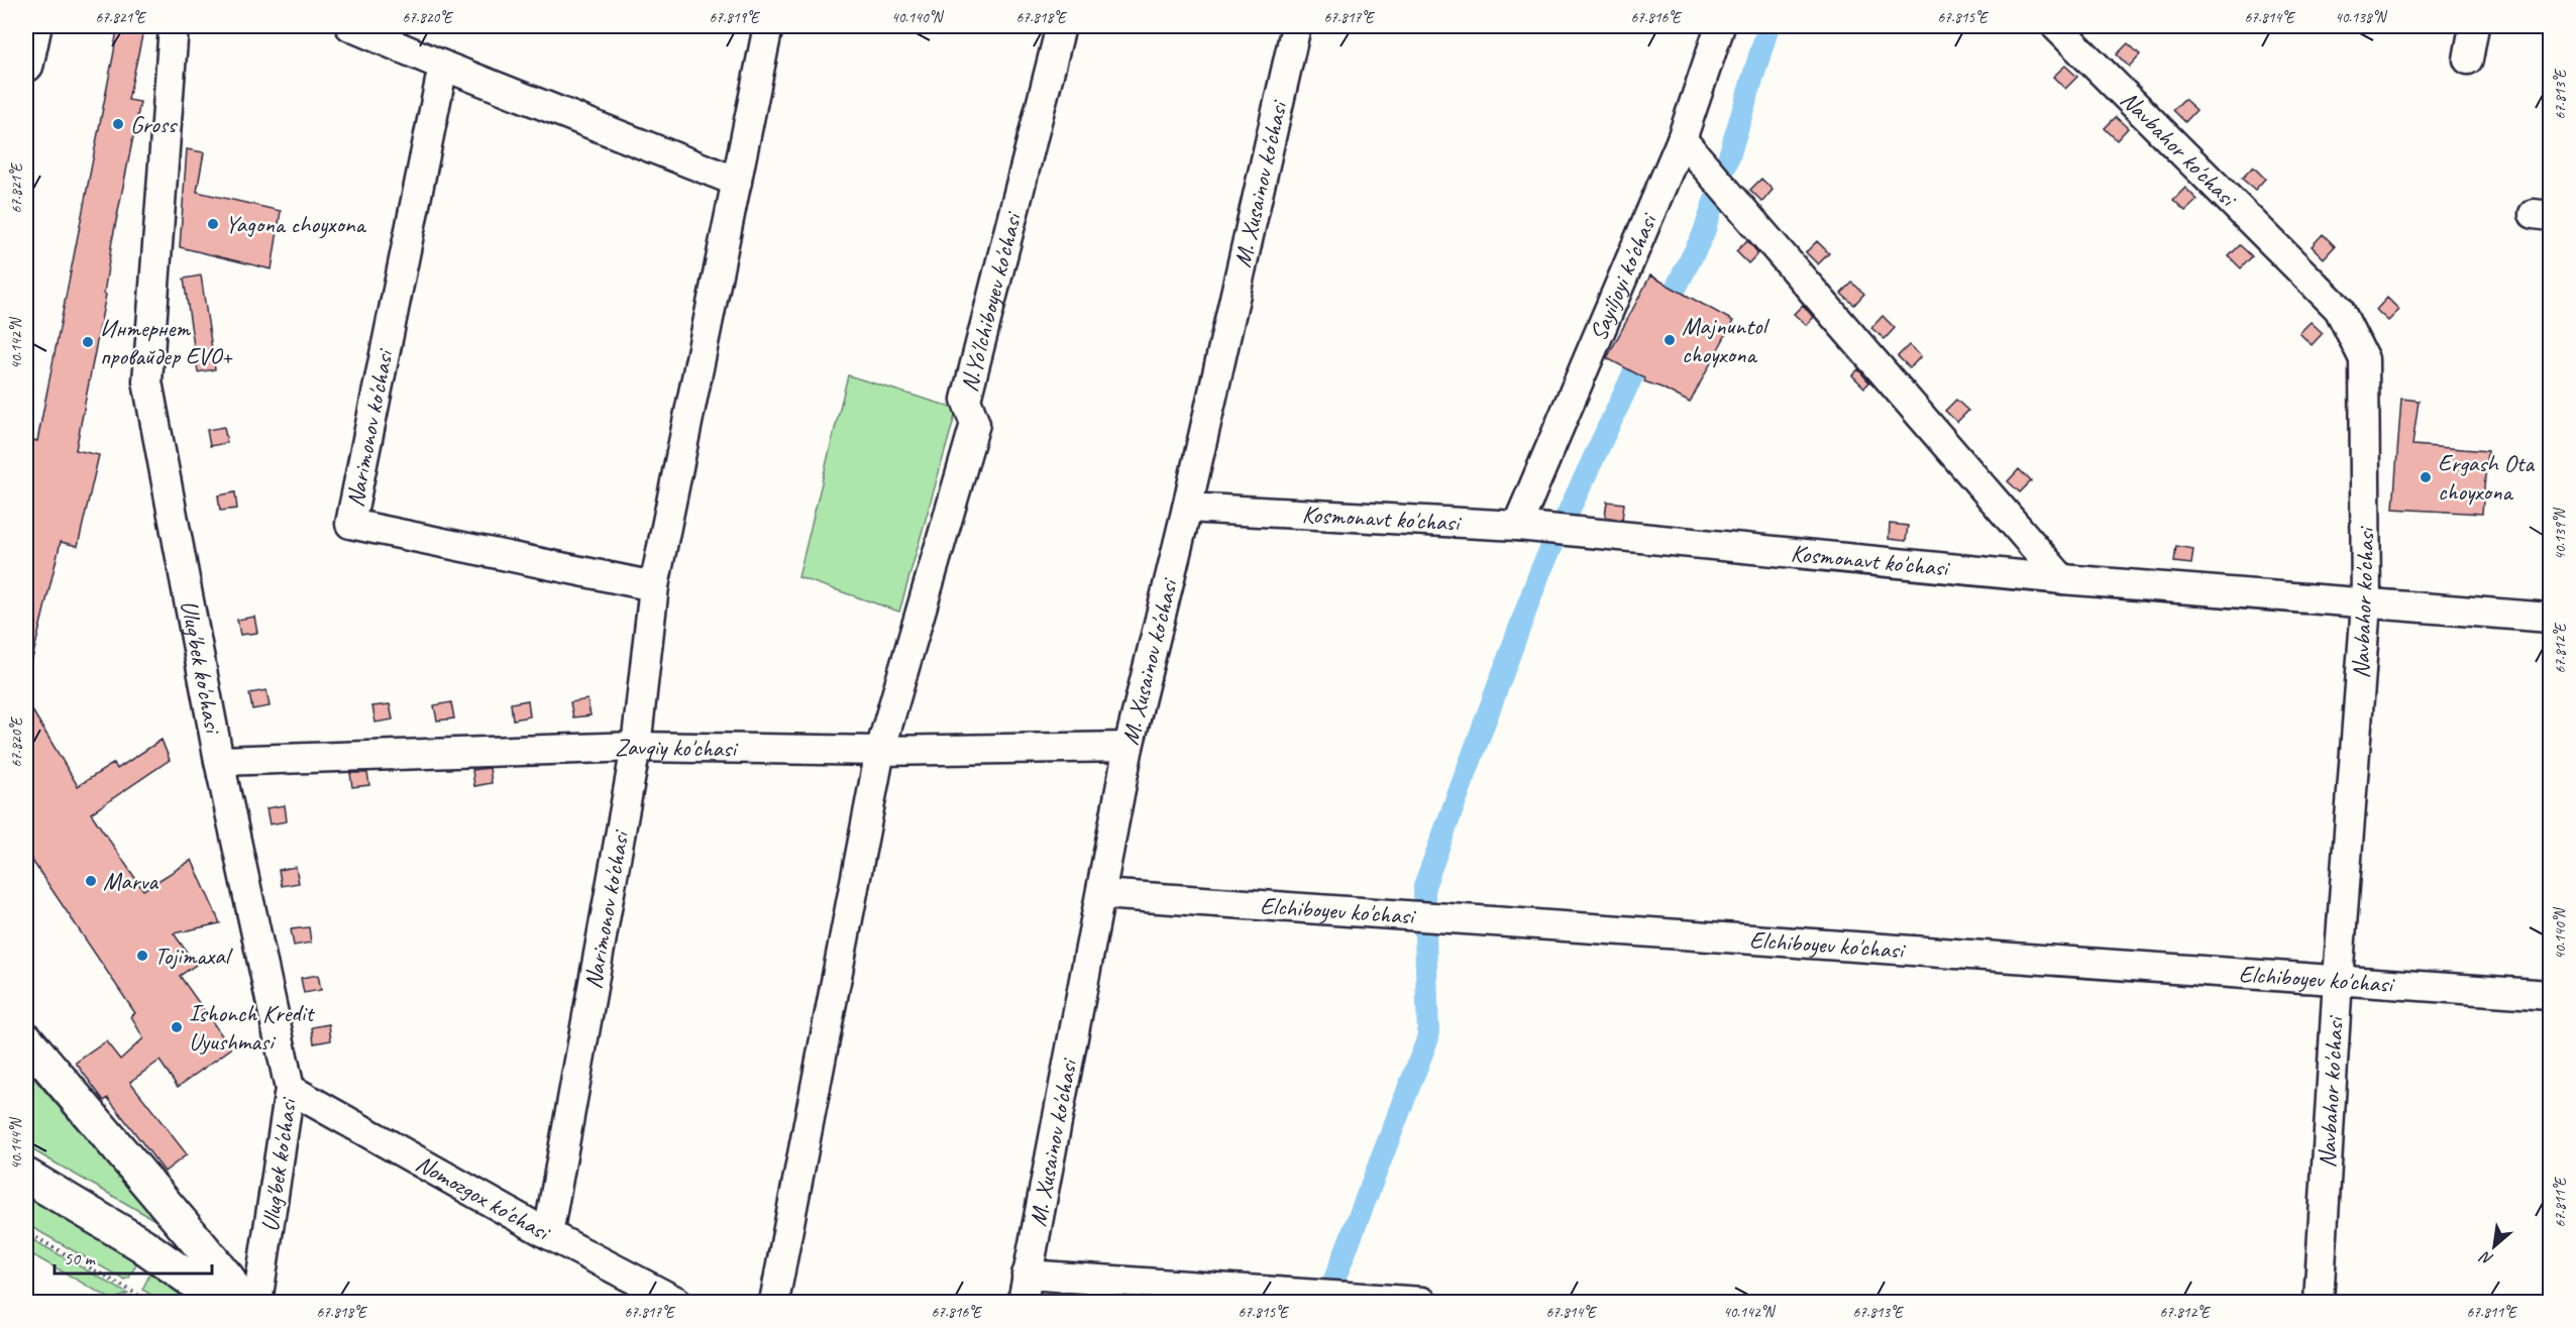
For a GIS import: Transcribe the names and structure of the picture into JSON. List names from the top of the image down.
{
  "streets": {
    "street": [
      "Navbahor ko'chasi",
      "M. Xusainov ko'chasi",
      "Sayiljoyi ko'chasi",
      "N.Yo'lchiboyev ko'chasi",
      "Narimonov ko'chasi",
      "Kosmonavt ko'chasi",
      "Ulug'bek ko'chasi",
      "Zavqiy ko'chasi",
      "Elchiboyev ko'chasi",
      "Nomozgox ko'chasi"
    ]
  },
  "crossings": [
    ["Navbahor ko'chasi", "Kosmonavt ko'chasi"],
    ["Navbahor ko'chasi", "Elchiboyev ko'chasi"],
    ["M. Xusainov ko'chasi", "Kosmonavt ko'chasi"],
    ["M. Xusainov ko'chasi", "Zavqiy ko'chasi"],
    ["M. Xusainov ko'chasi", "Elchiboyev ko'chasi"],
    ["Sayiljoyi ko'chasi", "Kosmonavt ko'chasi"],
    ["N.Yo'lchiboyev ko'chasi", "Zavqiy ko'chasi"],
    ["Narimonov ko'chasi", "Zavqiy ko'chasi"],
    ["Narimonov ko'chasi", "Nomozgox ko'chasi"],
    ["Ulug'bek ko'chasi", "Zavqiy ko'chasi"],
    ["Ulug'bek ko'chasi", "Nomozgox ko'chasi"]
  ],
  "places": [
    "Gross",
    "Yagona choyxona",
    "Majnuntol choyxona",
    "Интернет провайдер EVO+",
    "Ergash Ota choyxona",
    "Marva",
    "Tojimaxal",
    "Ishonch Kredit Uyushmasi"
  ],
  "scale_bar": "50 m",
  "north": "bottom left",
  "coordinates": [
    "67.821°E",
    "67.820°E",
    "67.819°E",
    "40.140°N",
    "67.818°E",
    "67.817°E",
    "67.816°E",
    "67.815°E",
    "67.814°E",
    "40.138°N",
    "67.813°E",
    "40.142°N",
    "40.139°N",
    "67.812°E",
    "40.144°N",
    "67.811°E"
  ]
}
